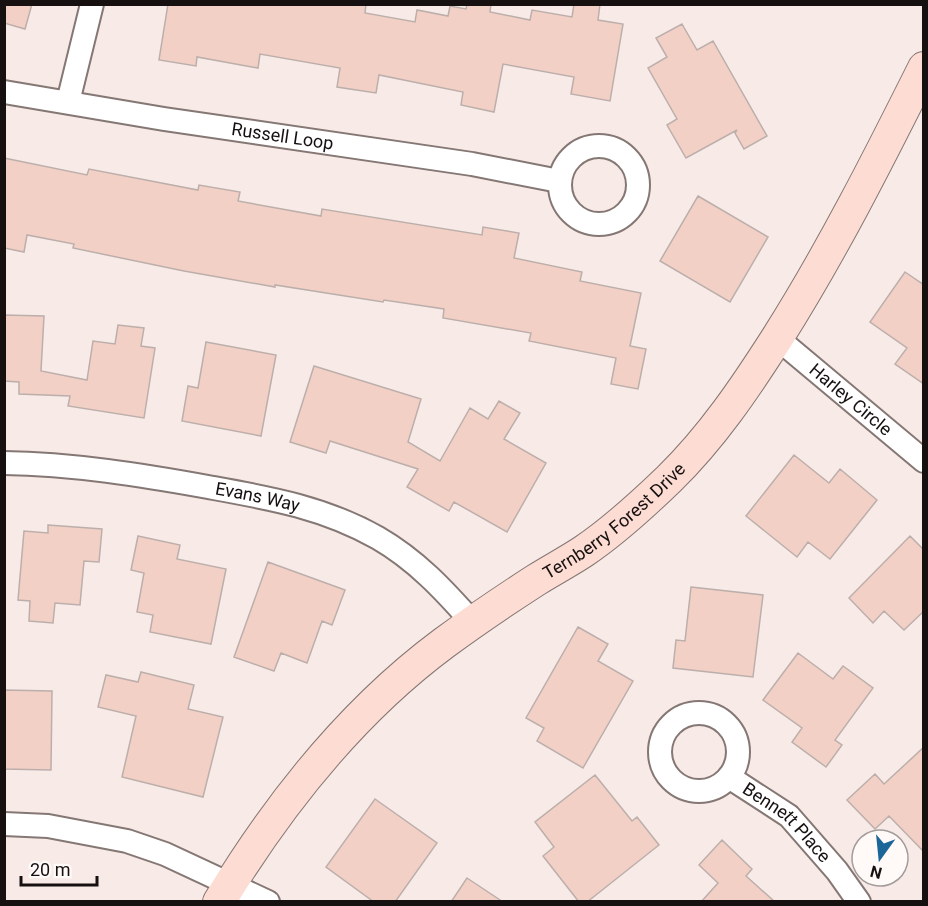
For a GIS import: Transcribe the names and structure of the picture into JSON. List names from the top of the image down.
{
  "streets": {
    "street": [
      "Russell Loop",
      "Harley Circle",
      "Evans Way",
      "Ternberry Forest Drive",
      "Bennett Place"
    ]
  },
  "crossings": [
    ["Harley Circle", "Ternberry Forest Drive"],
    ["Evans Way", "Ternberry Forest Drive"]
  ],
  "scale_bar": "20 m",
  "north": "bottom"
}
